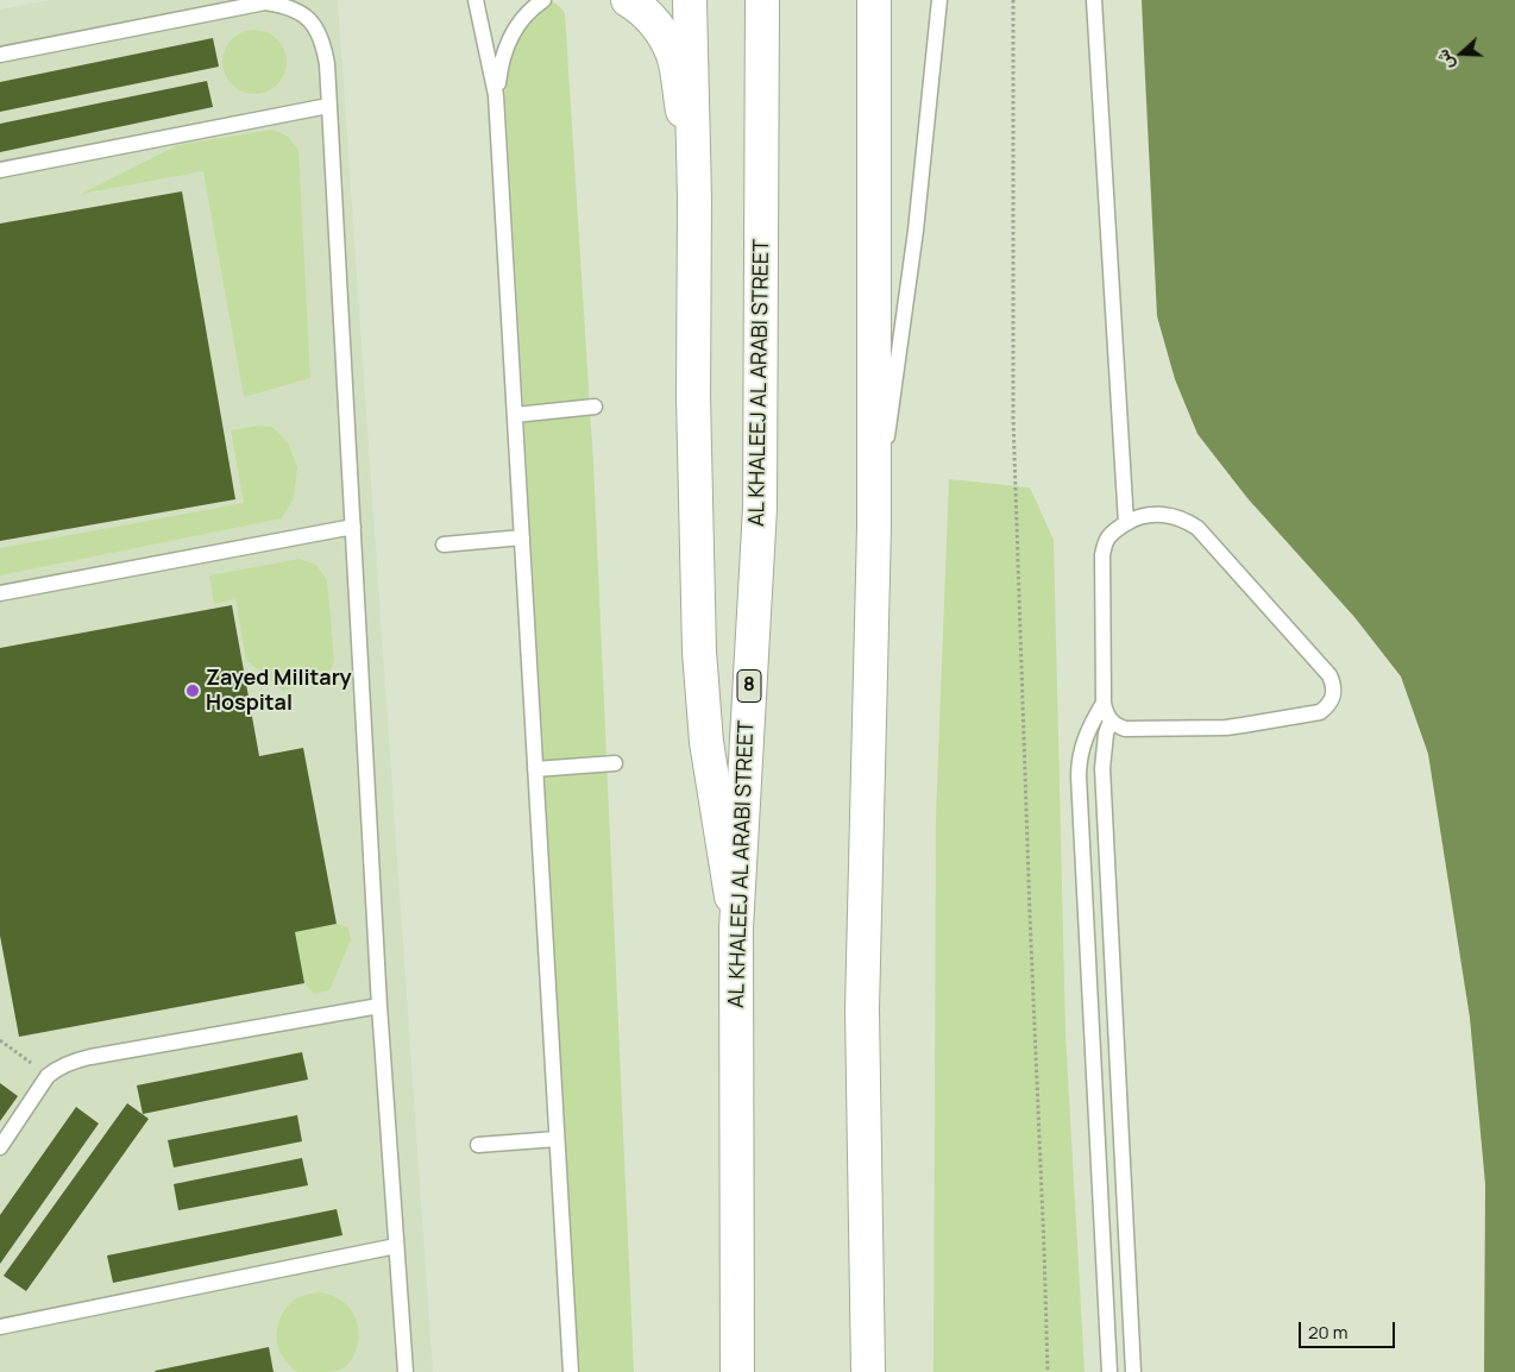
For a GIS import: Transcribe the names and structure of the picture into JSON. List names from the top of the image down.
{
  "streets": {
    "main road": ["AL KHALEEJ AL ARABI STREET", "8"]
  },
  "places": ["Zayed Military Hospital"],
  "scale_bar": "20 m",
  "north": "left"
}
